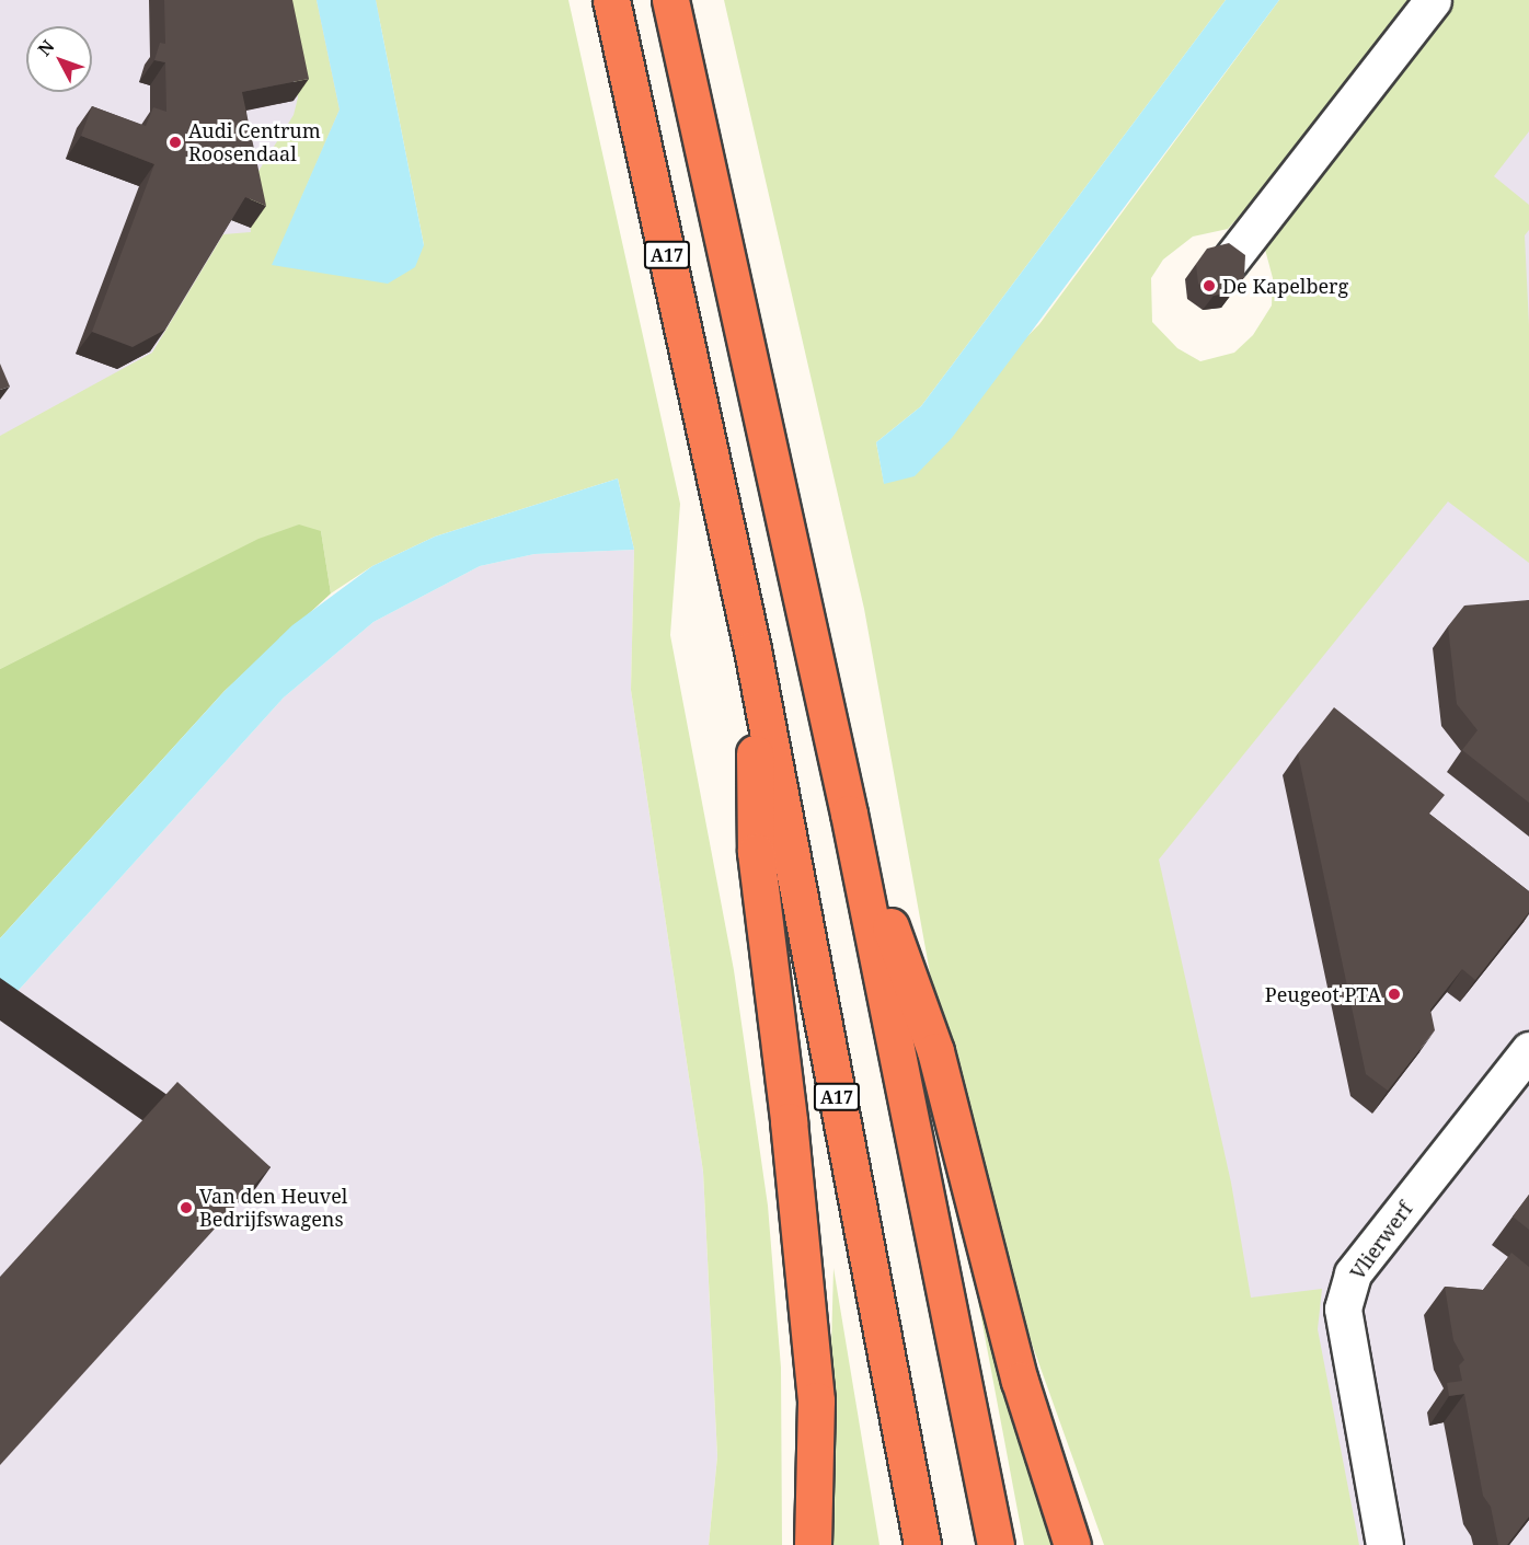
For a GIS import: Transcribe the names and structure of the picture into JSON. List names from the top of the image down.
{
  "streets": {
    "highway": ["A17"],
    "street": ["Vlierwerf"]
  },
  "places": [
    "Audi Centrum Roosendaal",
    "De Kapelberg",
    "Peugeot PTA",
    "Van den Heuvel Bedrijfswagens"
  ],
  "north": "top left"
}
